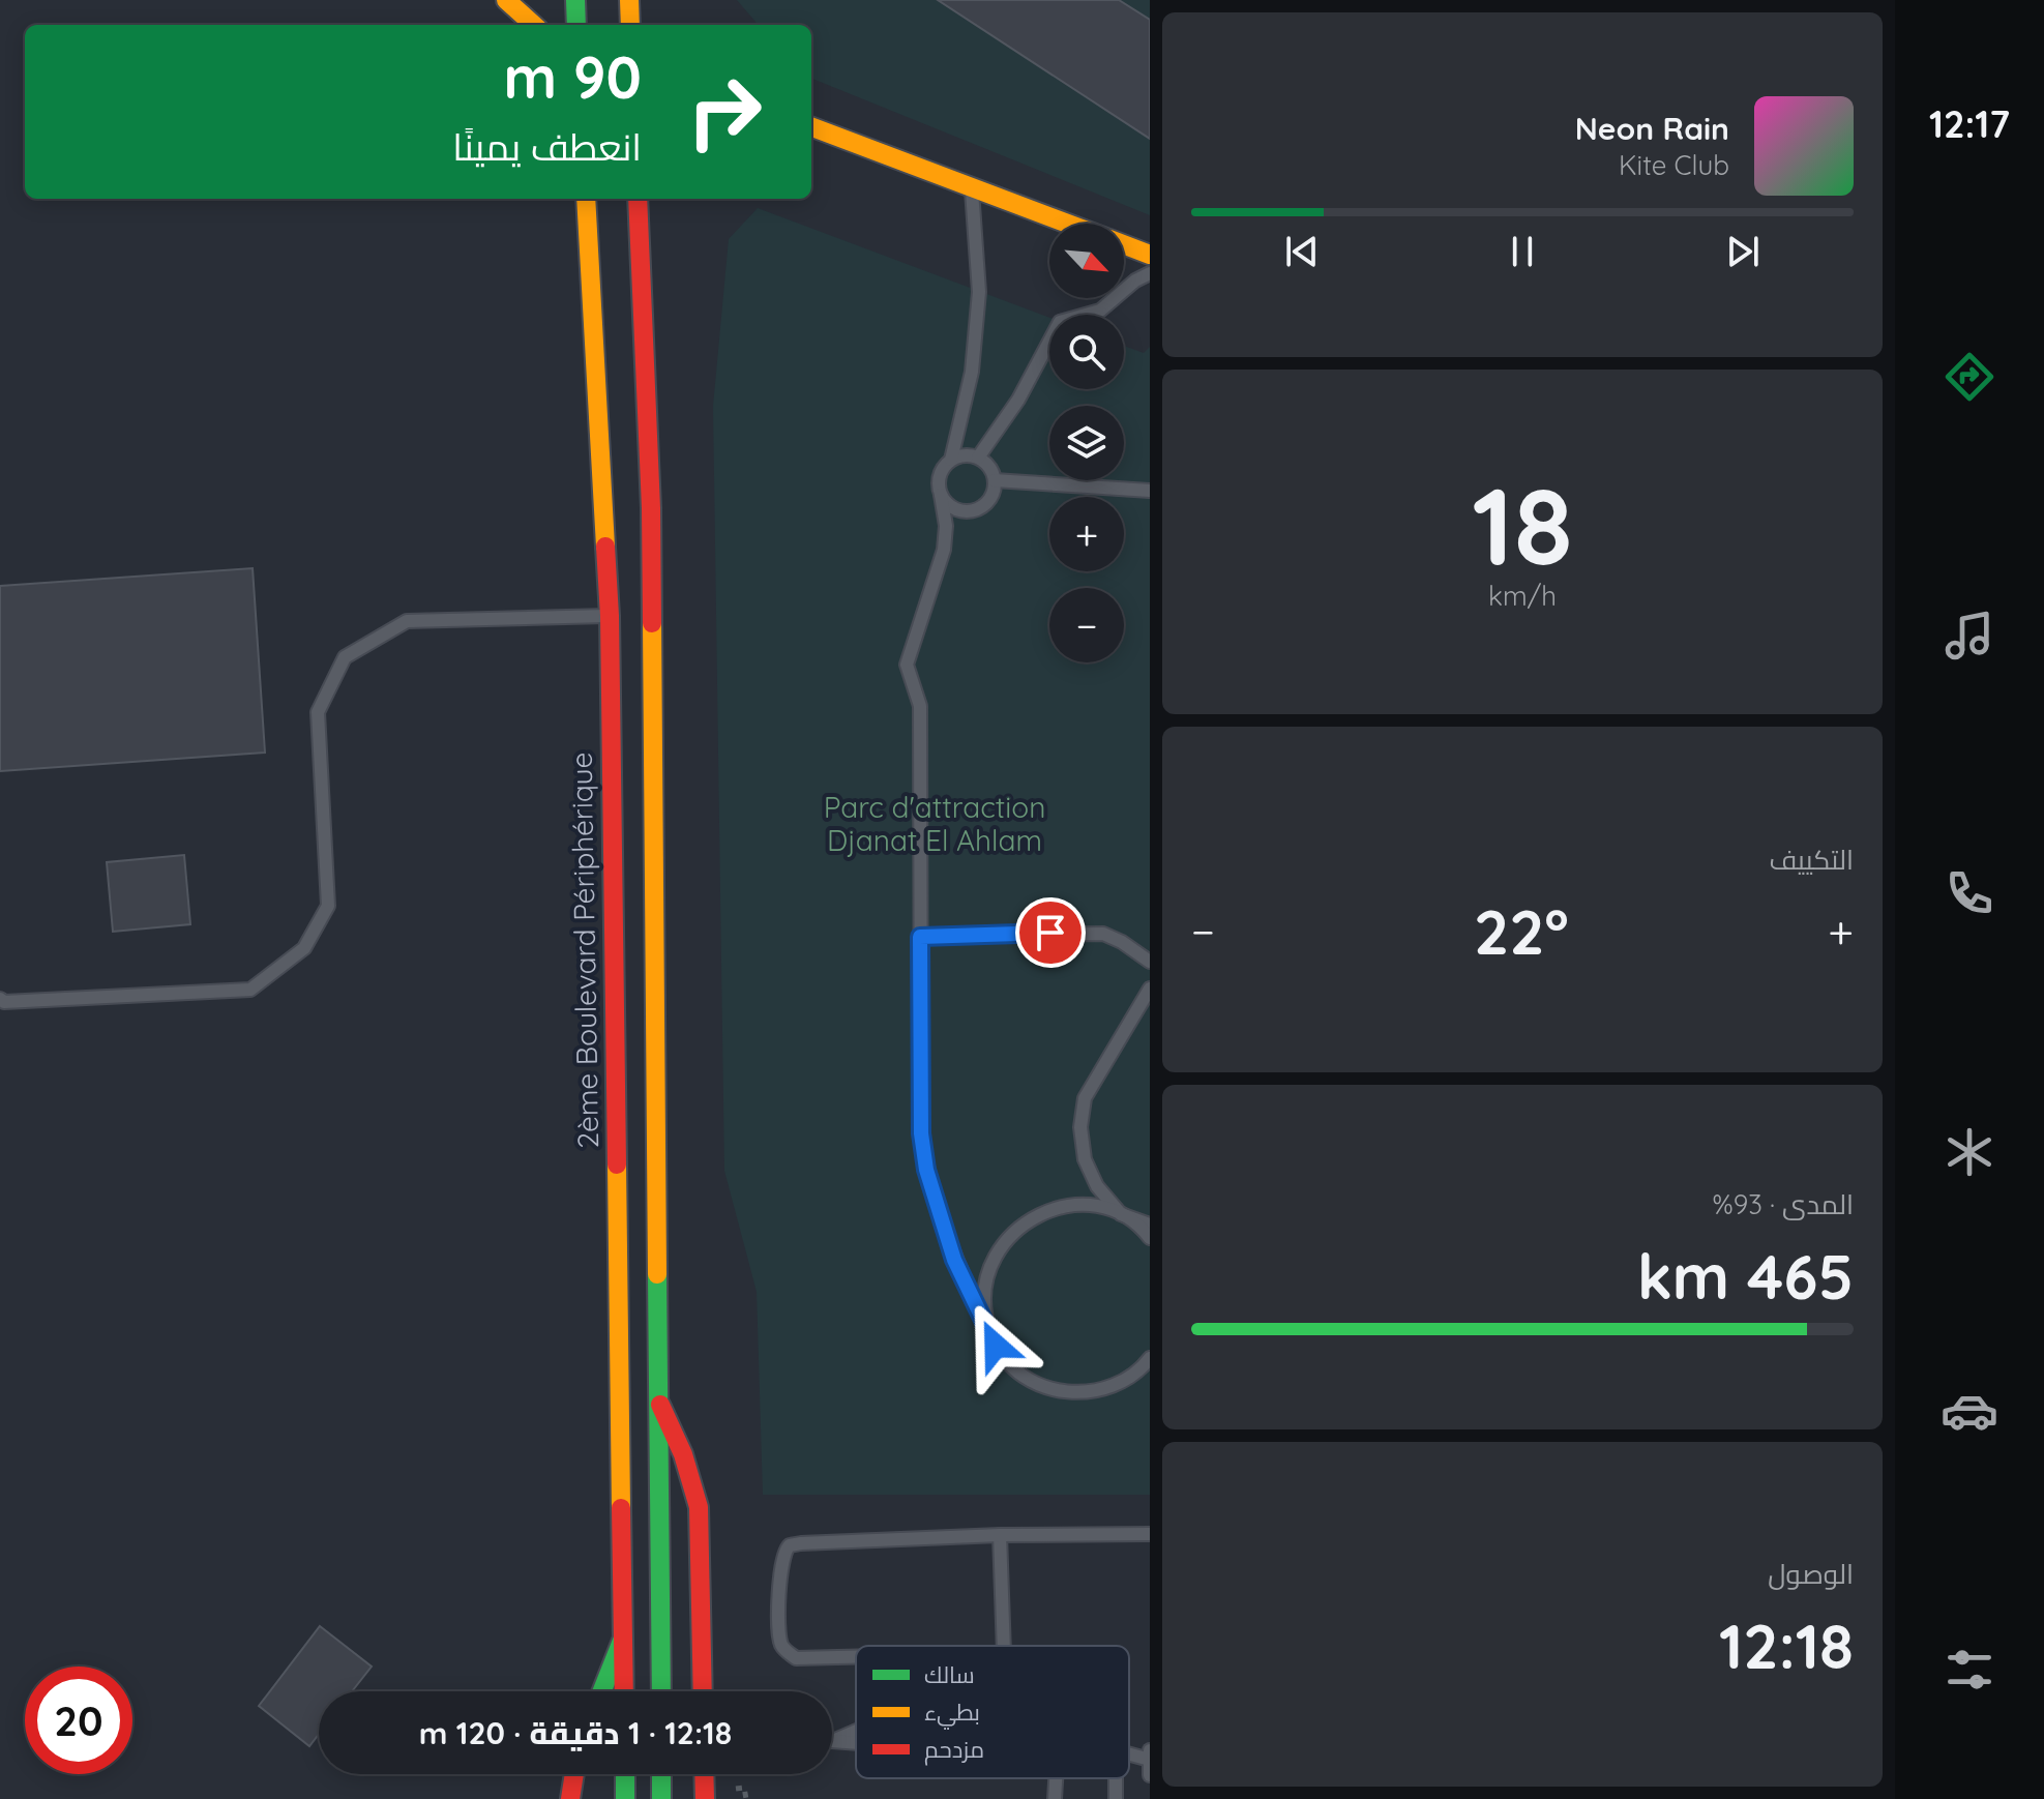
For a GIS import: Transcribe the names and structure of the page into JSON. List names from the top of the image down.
{
  "streets": {
    "main road": ["2ème Boulevard Périphérique"]
  },
  "parks": ["Parc d'attraction Djanat El Ahlam"],
  "legend": ["سالك", "بطيء", "مزدحم"],
  "north": "bottom right",
  "page": {
    "tabs": "12:17",
    "turn": ["90 m", "انعطف يمينًا"],
    "song": ["Neon Rain", "Kite Club"],
    "map_buttons": ["+", "−"],
    "tile": [
      ["18", "km/h"],
      "التكييف",
      ["المدى · 93%", "465 km"],
      ["الوصول", "12:18"]
    ],
    "heat": ["−", "22°", "+"],
    "limit": "20",
    "trip": "12:18 · 1 دقيقة · 120 m"
  }
}
